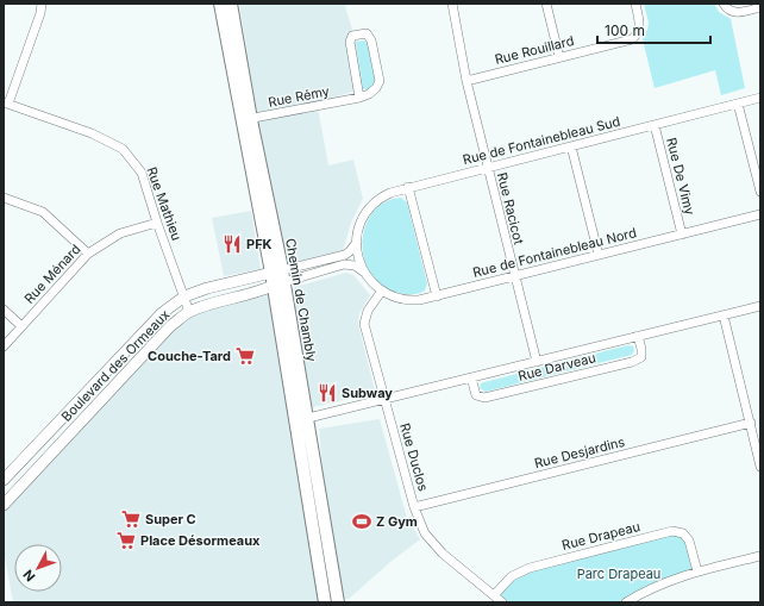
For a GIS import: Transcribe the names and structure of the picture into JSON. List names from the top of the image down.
{
  "streets": {
    "main road": ["Chemin de Chambly"],
    "street": [
      "Rue Rouillard",
      "Rue Rémy",
      "Rue de Fontainebleau Sud",
      "Rue De Vimy",
      "Rue Mathieu",
      "Rue Racicot",
      "Rue de Fontainebleau Nord",
      "Rue Ménard",
      "Boulevard des Ormeaux",
      "Rue Darveau",
      "Rue Desjardins",
      "Rue Duclos",
      "Rue Drapeau"
    ]
  },
  "crossings": [
    ["Rue Rouillard", "Rue Racicot"],
    ["Rue Rémy", "Chemin de Chambly"],
    ["Rue de Fontainebleau Sud", "Rue De Vimy"],
    ["Rue de Fontainebleau Sud", "Rue Racicot"],
    ["Rue De Vimy", "Rue de Fontainebleau Nord"],
    ["Rue Mathieu", "Rue Ménard"],
    ["Rue Mathieu", "Boulevard des Ormeaux"],
    ["Rue Racicot", "Rue de Fontainebleau Nord"],
    ["Rue Racicot", "Rue Darveau"],
    ["Rue de Fontainebleau Nord", "Rue Duclos"],
    ["Chemin de Chambly", "Boulevard des Ormeaux"],
    ["Chemin de Chambly", "Rue Darveau"],
    ["Rue Darveau", "Rue Duclos"],
    ["Rue Desjardins", "Rue Duclos"],
    ["Rue Duclos", "Rue Drapeau"]
  ],
  "parks": ["Parc Drapeau"],
  "places": {
    "restaurant": ["PFK", "Subway"],
    "supermarket": ["Couche-Tard", "Super C", "Place Désormeaux"],
    "sports": ["Z Gym"]
  },
  "scale_bar": "100 m",
  "north": "bottom left"
}
